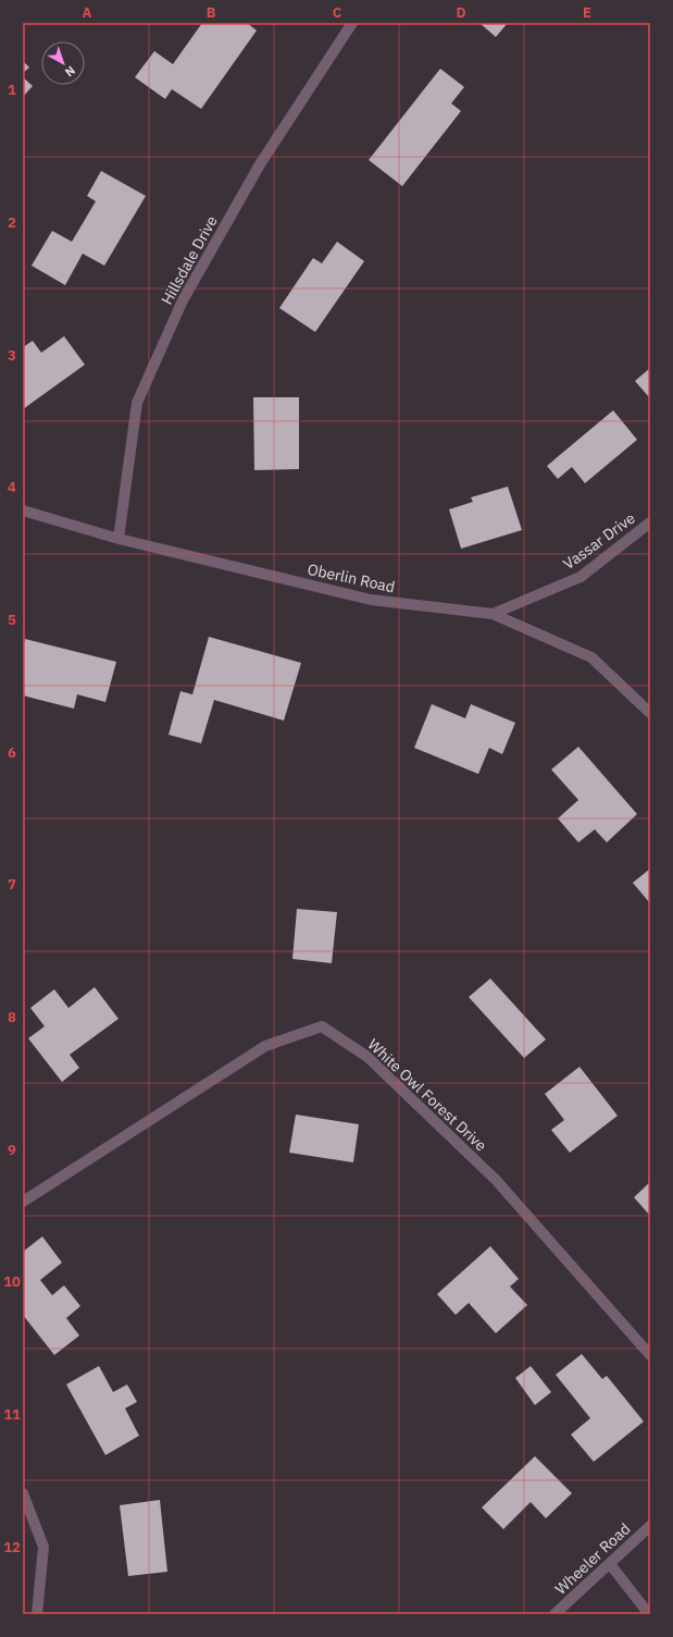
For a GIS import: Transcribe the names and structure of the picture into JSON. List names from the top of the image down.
{
  "streets": {
    "street": [
      "Hillsdale Drive",
      "Vassar Drive",
      "Oberlin Road",
      "White Owl Forest Drive",
      "Wheeler Road"
    ]
  },
  "crossings": [
    ["Hillsdale Drive", "Oberlin Road"],
    ["Vassar Drive", "Oberlin Road"]
  ],
  "north": "bottom right",
  "grid": {
    "columns": [
      "A",
      "B",
      "C",
      "D",
      "E"
    ],
    "rows": [
      "1",
      "2",
      "3",
      "4",
      "5",
      "6",
      "7",
      "8",
      "9",
      "10",
      "11",
      "12"
    ]
  }
}
